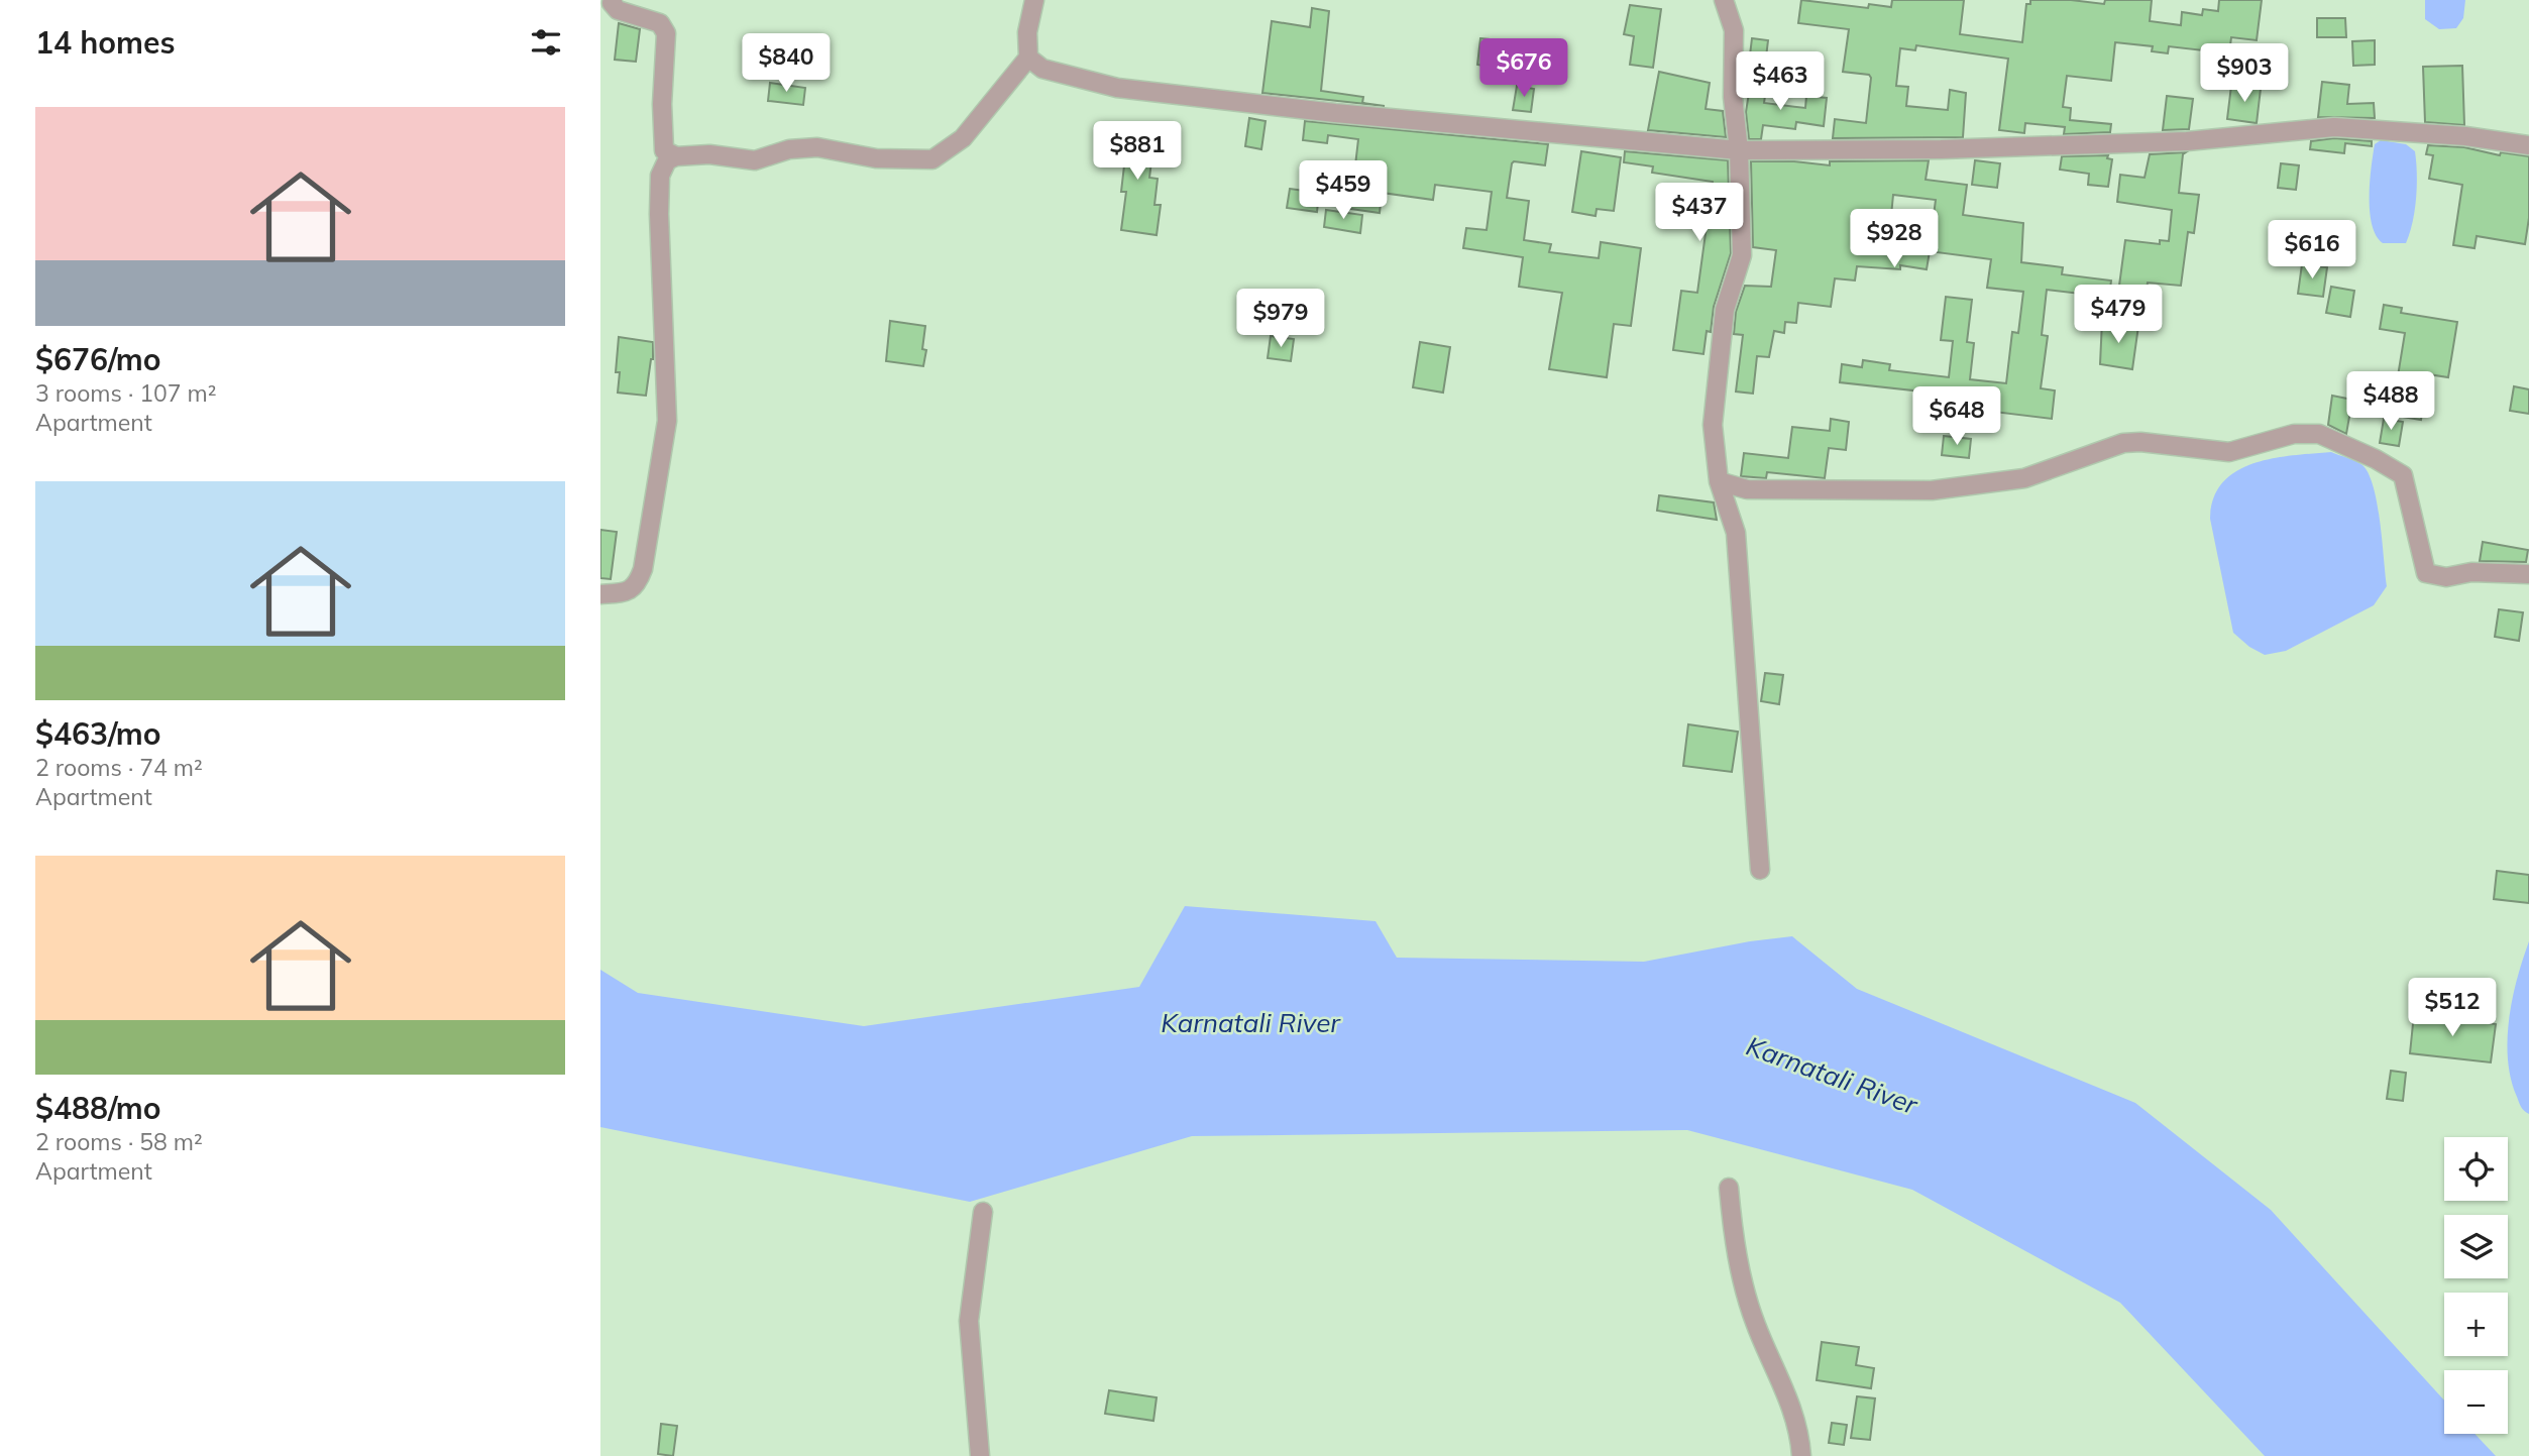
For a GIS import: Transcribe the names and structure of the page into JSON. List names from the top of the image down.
{
  "water": ["Karnatali River"],
  "page": {
    "heading": "14 homes",
    "price": [
      "$840",
      "$676",
      "$903",
      "$463",
      "$881",
      "$459",
      "$437",
      "$928",
      "$616",
      "$479",
      "$979",
      "$488",
      "$648",
      "$512"
    ],
    "list": [
      {
        "name": "$676/mo",
        "note": "3 rooms · 107 m² · Apartment"
      },
      {
        "name": "$463/mo",
        "note": "2 rooms · 74 m² · Apartment"
      },
      {
        "name": "$488/mo",
        "note": "2 rooms · 58 m² · Apartment"
      }
    ],
    "map_buttons": ["+", "−"]
  }
}
